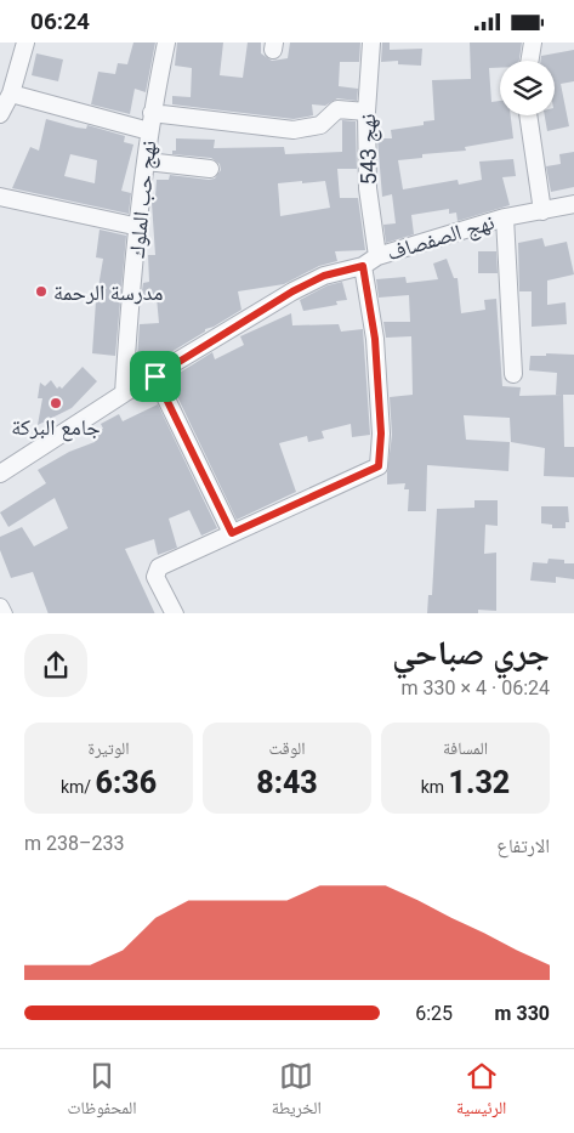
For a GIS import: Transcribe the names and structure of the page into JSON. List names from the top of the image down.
{
  "streets": {
    "street": ["نهج 543", "نهج حب الملوك", "نهج الصفصاف"]
  },
  "crossings": [
    ["نهج 543", "نهج الصفصاف"],
    ["نهج حب الملوك", "نهج الصفصاف"]
  ],
  "places": ["مدرسة الرحمة", "جامع البركة"],
  "page": {
    "status": "06:24",
    "heading": ["جري صباحي", "06:24 · 4 × 330 m"],
    "stats": [
      ["المسافة", "1.32 km"],
      ["الوقت", "8:43"],
      ["الوتيرة", "6:36 /km"]
    ],
    "chart": ["الارتفاع", "233–238 m"],
    "list": [
      {
        "name": "330 m",
        "note": "6:25"
      }
    ],
    "tabs": ["الرئيسية", "الخريطة", "المحفوظات"]
  }
}
